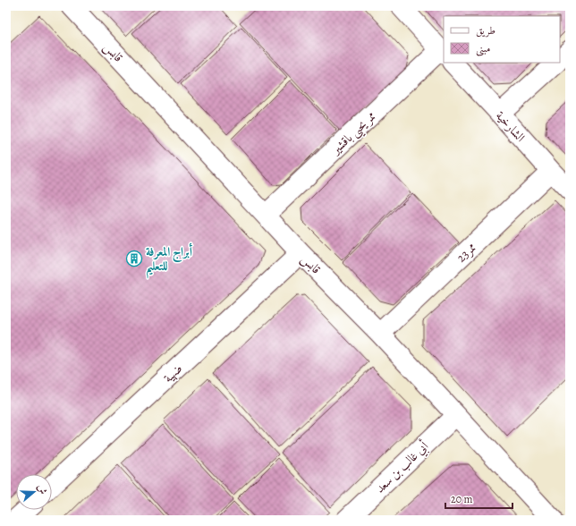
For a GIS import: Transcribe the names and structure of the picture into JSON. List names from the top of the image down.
{
  "streets": {
    "street": [
      "قابس",
      "الشارخية",
      "ممر يحيى باقشير",
      "ممر23",
      "ضهية",
      "أبي غالب بن سعد"
    ]
  },
  "crossings": [
    ["قابس", "ممر يحيى باقشير"],
    ["قابس", "ممر23"],
    ["قابس", "ضهية"],
    ["قابس", "أبي غالب بن سعد"],
    ["الشارخية", "ممر23"]
  ],
  "places": {
    "building": ["أبراج المعرفة للتعليم"]
  },
  "legend": ["طريق", "مبنى"],
  "scale_bar": "20 m",
  "north": "right"
}
